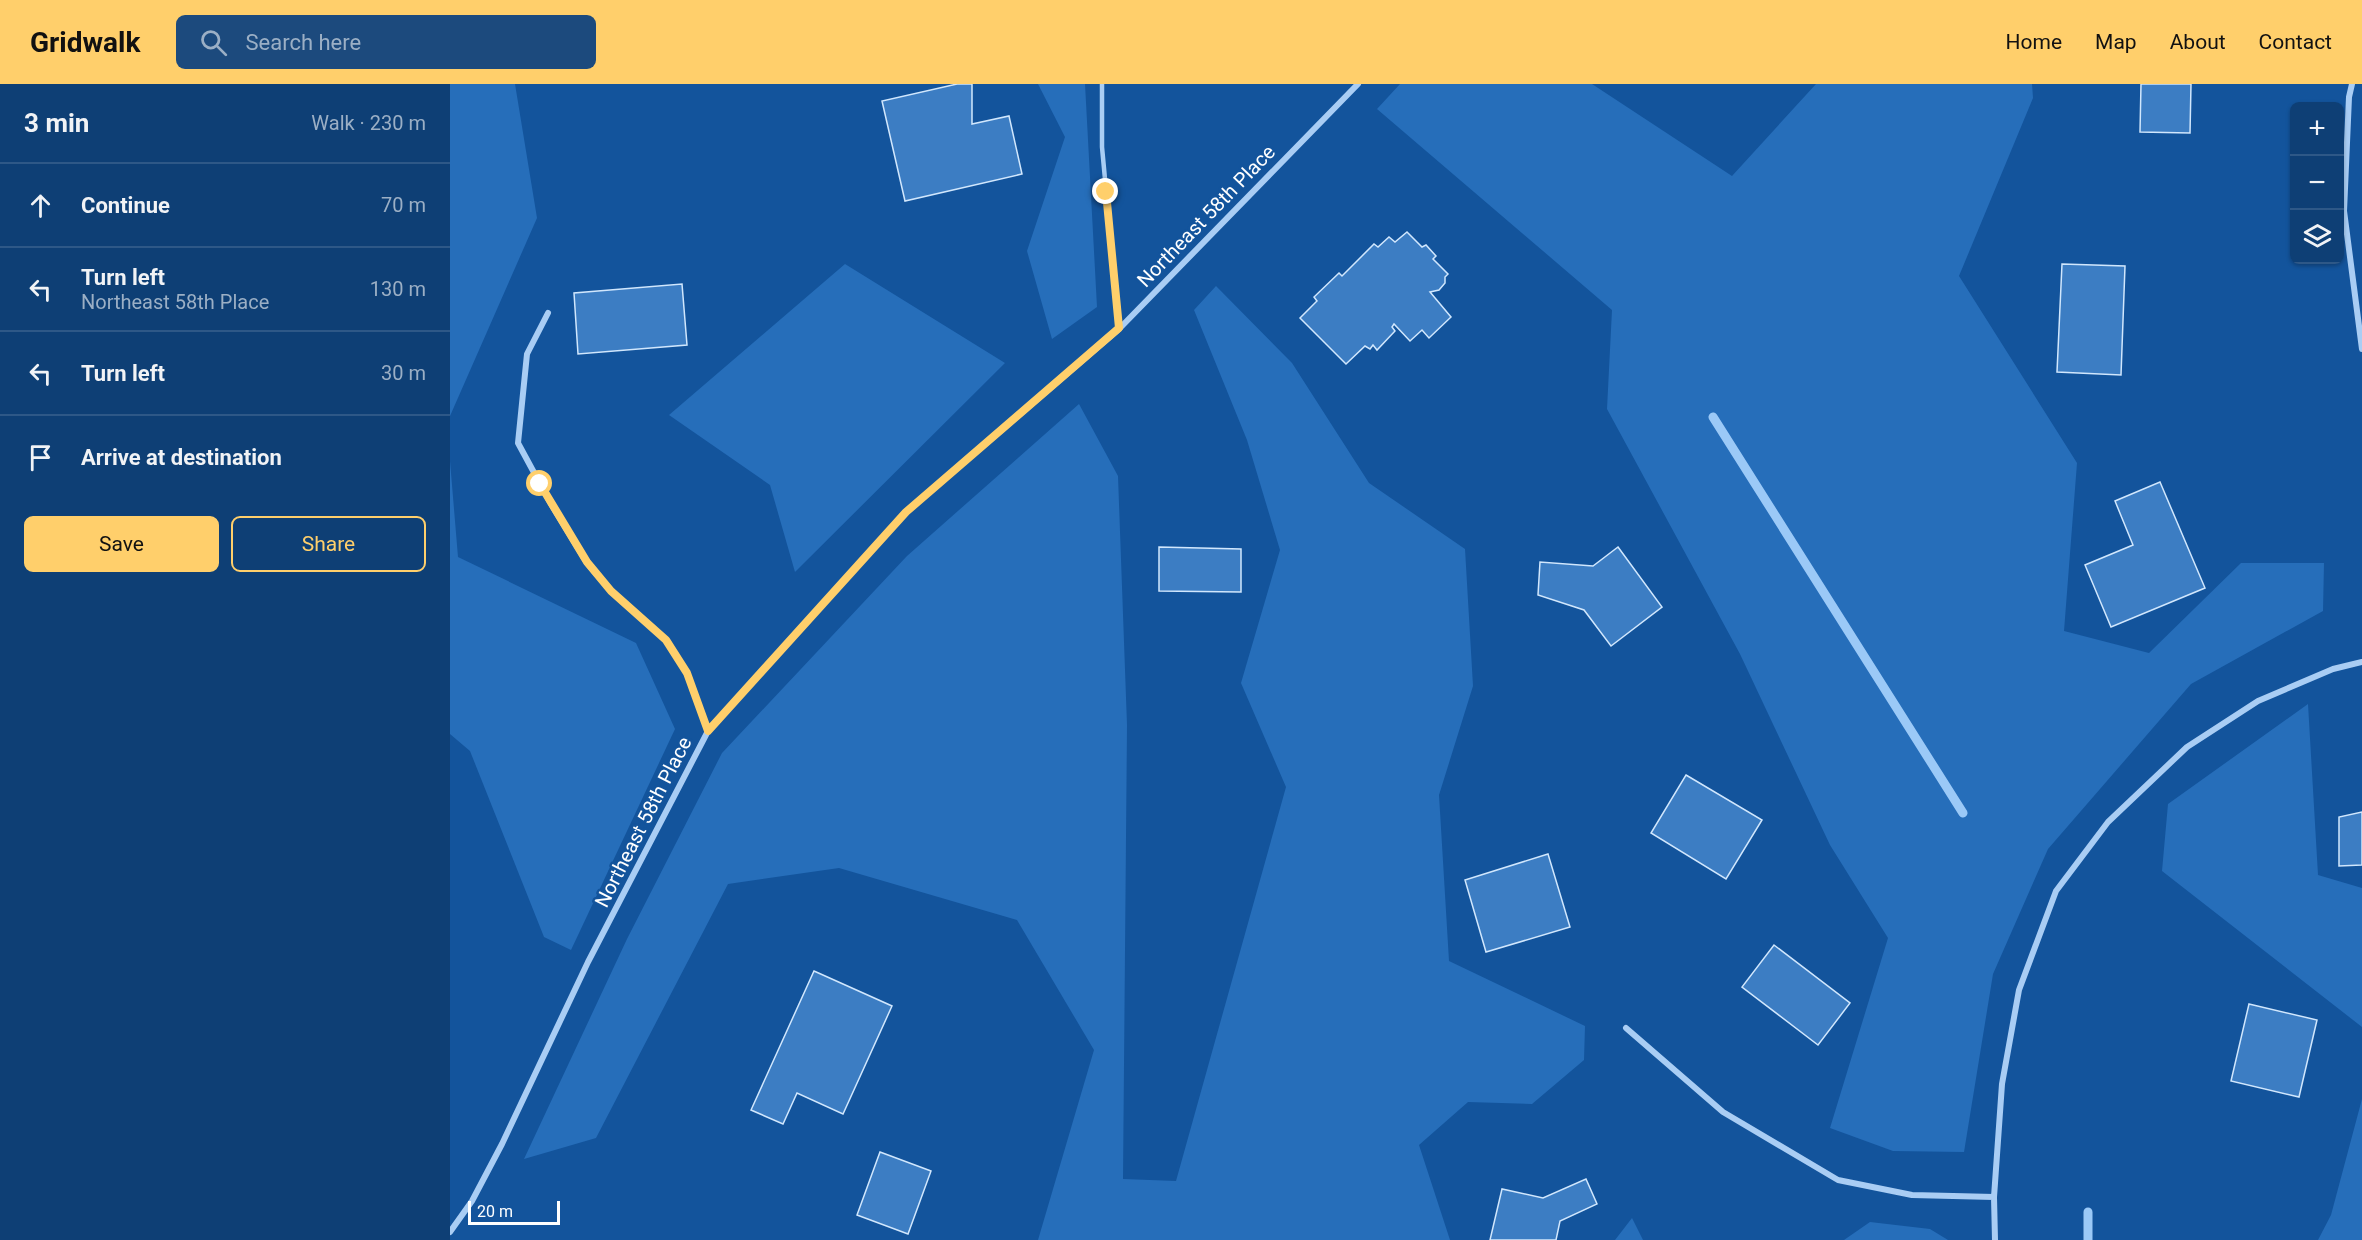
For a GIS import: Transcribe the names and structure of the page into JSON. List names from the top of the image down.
{
  "streets": {
    "street": ["Northeast 58th Place"]
  },
  "scale_bar": "20 m",
  "page": {
    "header": "Gridwalk",
    "search": "Search here",
    "nav": [
      "Home",
      "Map",
      "About",
      "Contact"
    ],
    "heading": ["3 min", "Walk · 230 m"],
    "map_buttons": ["+", "−"],
    "list": [
      ["Continue", "70 m"],
      ["Turn left", "Northeast 58th Place", "130 m"],
      ["Turn left", "30 m"],
      "Arrive at destination"
    ],
    "buttons": ["Save", "Share"],
    "scale": "20 m"
  }
}
